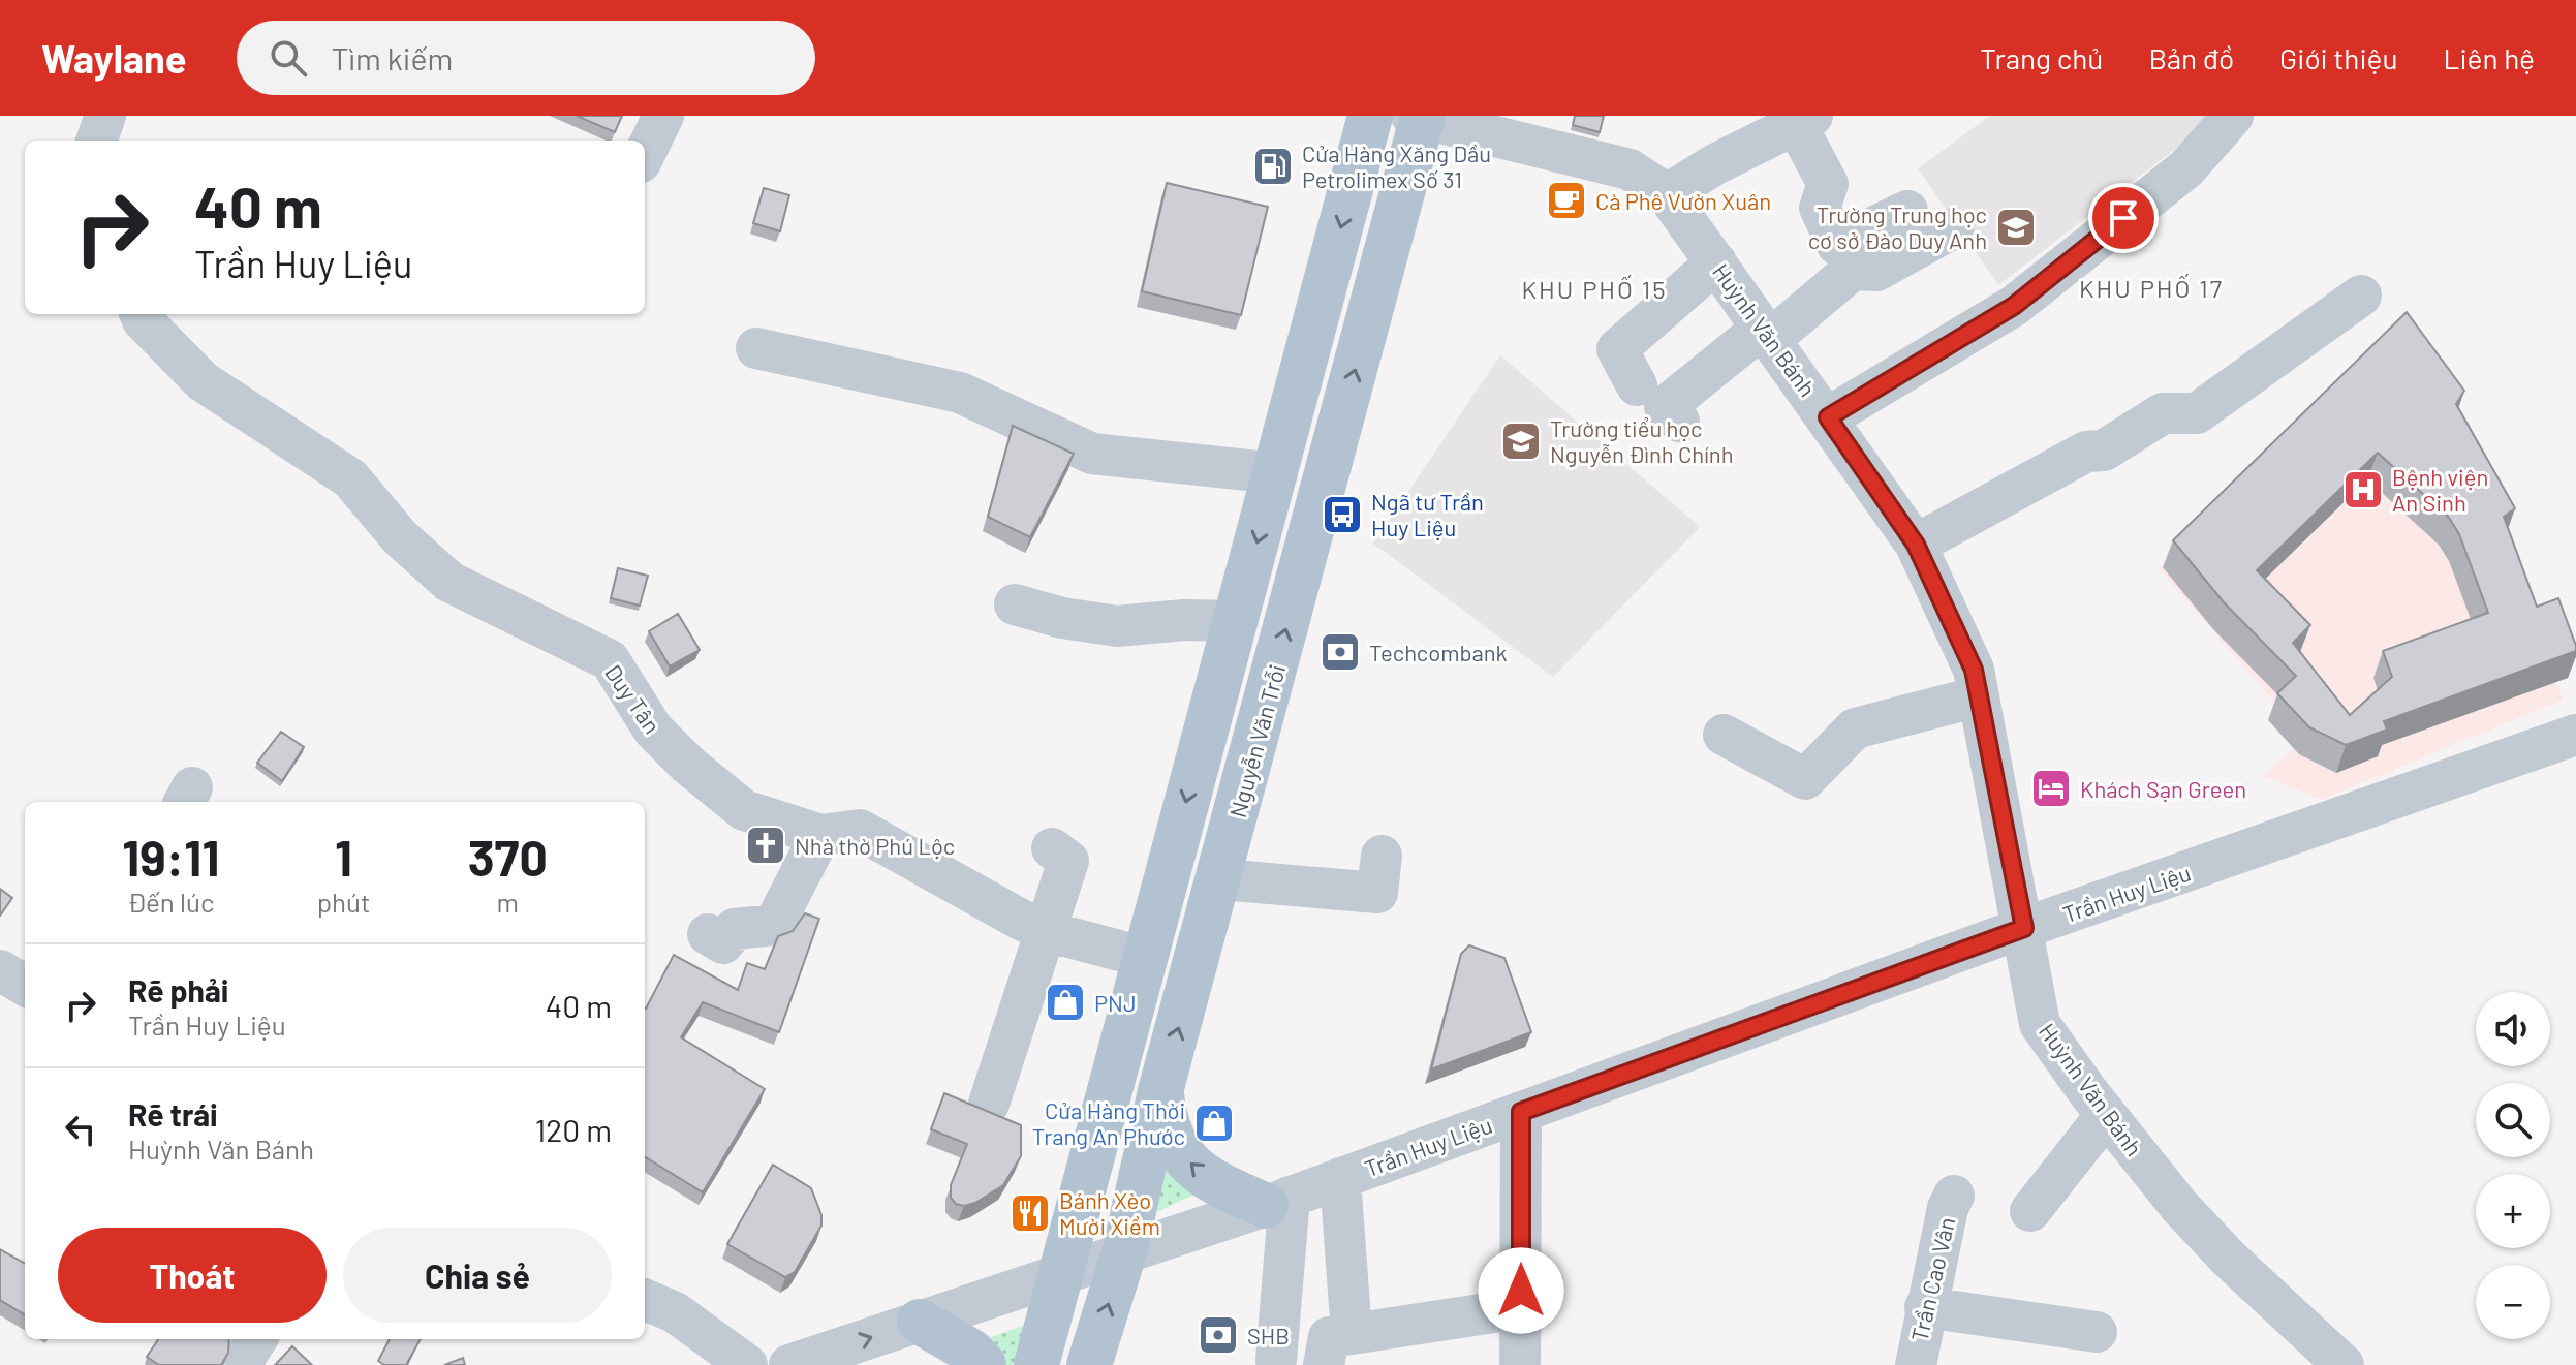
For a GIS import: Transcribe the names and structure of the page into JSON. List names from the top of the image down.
{
  "streets": {
    "main road": ["Nguyễn Văn Trỗi"],
    "street": [
      "Huỳnh Văn Bánh",
      "Duy Tân",
      "Trần Huy Liệu",
      "Trần Cao Vân"
    ]
  },
  "crossings": [
    ["Huỳnh Văn Bánh", "Nguyễn Văn Trỗi"],
    ["Huỳnh Văn Bánh", "Trần Huy Liệu"],
    ["Nguyễn Văn Trỗi", "Trần Huy Liệu"]
  ],
  "districts": ["KHU PHỐ 17", "KHU PHỐ 15"],
  "places": {
    "fuel station": ["Cửa Hàng Xăng Dầu Petrolimex Số 31"],
    "cafe": ["Cà Phê Vườn Xuân"],
    "school or university": ["Trường Trung học cơ sở Đào Duy Anh", "Trường tiểu học Nguyễn Đình Chính"],
    "hospital": ["Bệnh viện An Sinh"],
    "bus stop": ["Ngã tư Trần Huy Liệu"],
    "bank": ["Techcombank", "SHB"],
    "hotel": ["Khách Sạn Green"],
    "church": ["Nhà thờ Phú Lộc"],
    "shop": ["PNJ", "Cửa Hàng Thời Trang An Phước"],
    "restaurant": ["Bánh Xèo Mười Xiềm"]
  },
  "page": {
    "header": "Waylane",
    "search": "Tìm kiếm",
    "nav": [
      "Trang chủ",
      "Bản đồ",
      "Giới thiệu",
      "Liên hệ"
    ],
    "turn": ["40 m", "Trần Huy Liệu"],
    "eta": [
      "19:11",
      "Đến lúc",
      "1",
      "phút",
      "370",
      "m"
    ],
    "list": [
      {
        "name": "Rẽ phải",
        "note": "Trần Huy Liệu",
        "value": "40 m"
      },
      {
        "name": "Rẽ trái",
        "note": "Huỳnh Văn Bánh",
        "value": "120 m"
      }
    ],
    "map_buttons": ["+", "−"],
    "buttons": ["Thoát", "Chia sẻ"]
  }
}
